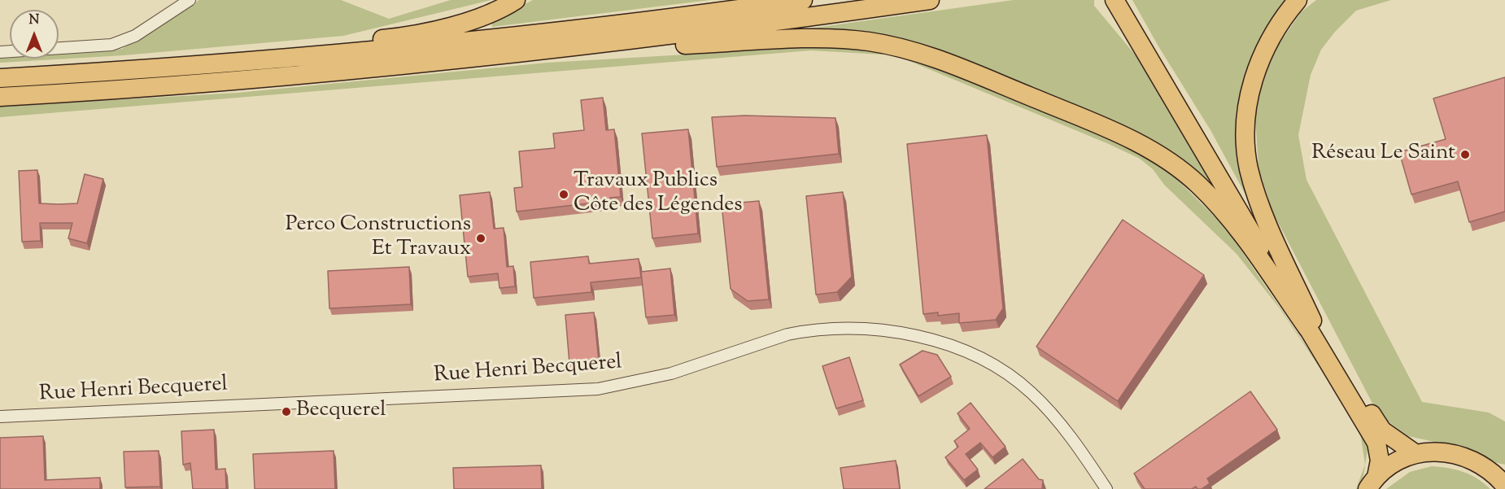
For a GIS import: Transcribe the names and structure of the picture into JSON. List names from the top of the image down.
{
  "streets": {
    "street": ["Rue Henri Becquerel"]
  },
  "places": [
    "Réseau Le Saint",
    "Travaux Publics Côte des Légendes",
    "Perco Constructions Et Travaux",
    "Becquerel"
  ],
  "north": "top"
}
